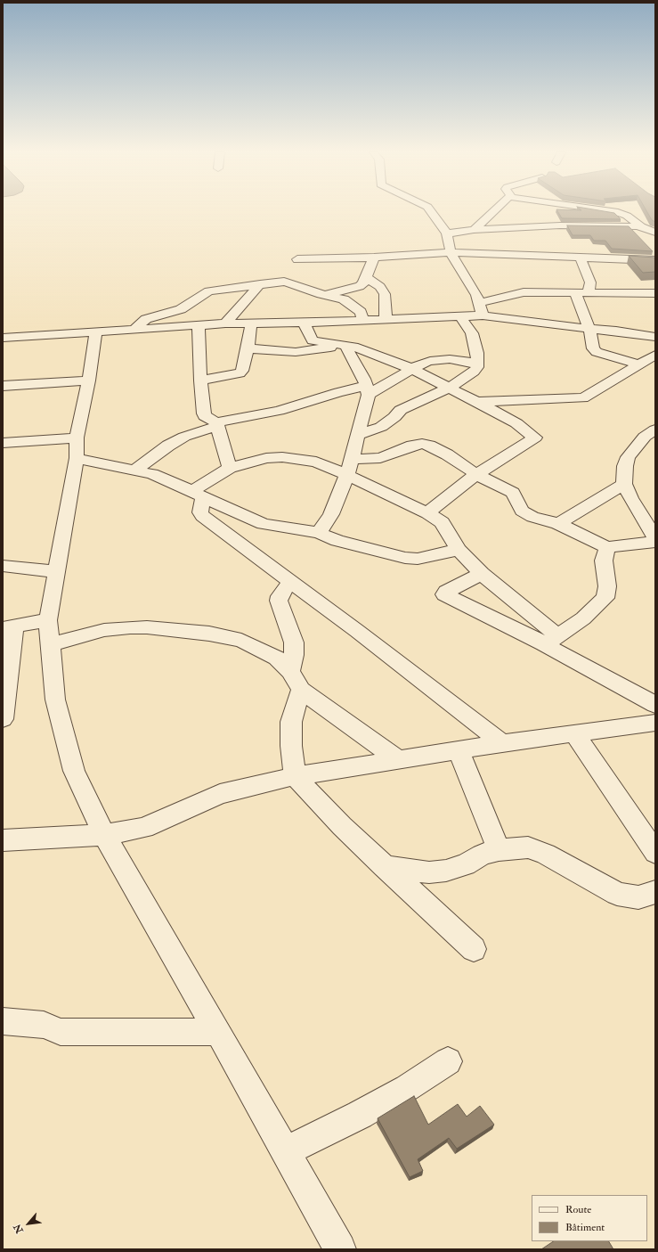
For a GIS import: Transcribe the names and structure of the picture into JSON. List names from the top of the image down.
{
  "legend": ["Route", "Bâtiment"],
  "north": "bottom left"
}
